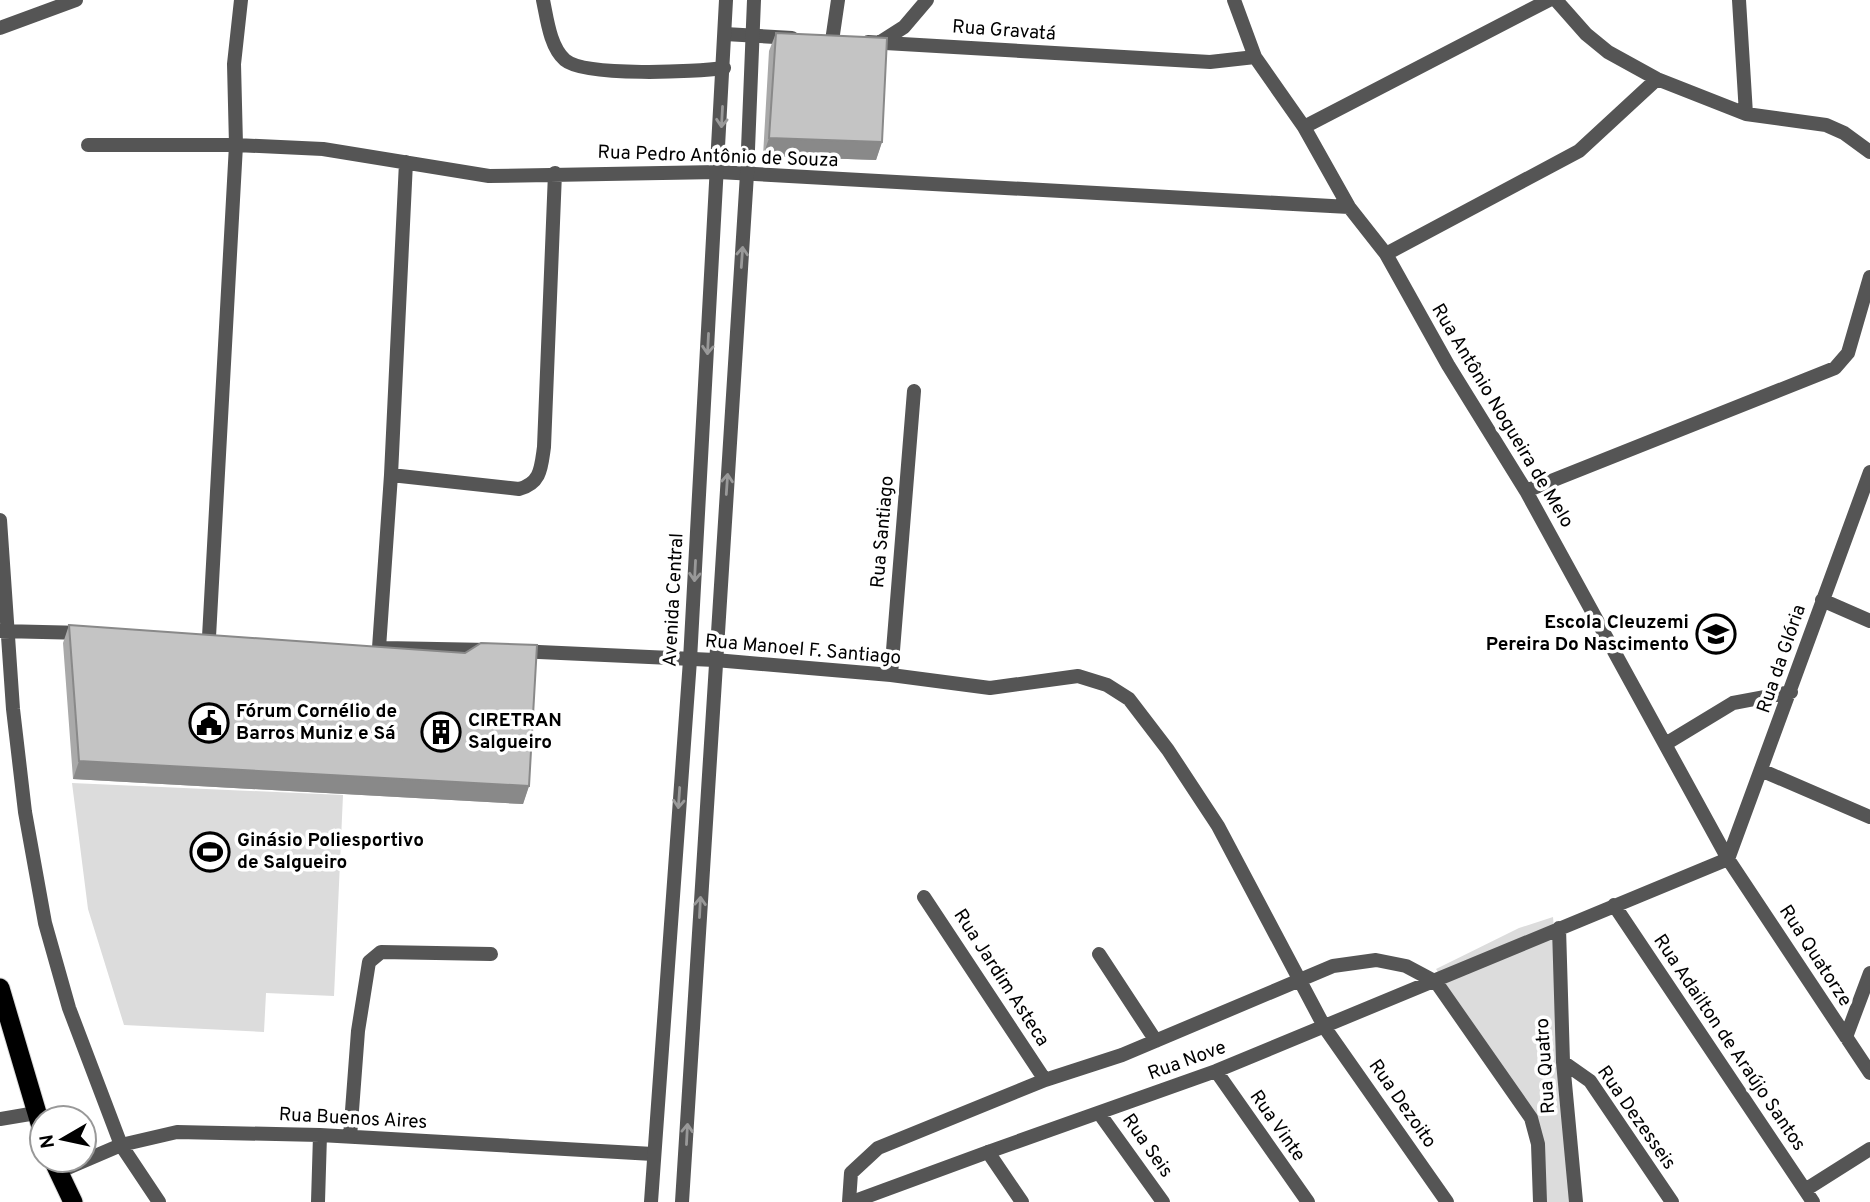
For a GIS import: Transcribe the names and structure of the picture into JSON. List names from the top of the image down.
{
  "streets": {
    "street": [
      "Rua Gravatá",
      "Rua Pedro Antônio de Souza",
      "Rua Antônio Nogueira de Melo",
      "Rua Santiago",
      "Avenida Central",
      "Rua Manoel F. Santiago",
      "Rua da Glória",
      "Rua Quatorze",
      "Rua Jardim Asteca",
      "Rua Adailton de Araújo Santos",
      "Rua Nove",
      "Rua Quatro",
      "Rua Dezoito",
      "Rua Dezesseis",
      "Rua Buenos Aires",
      "Rua Vinte",
      "Rua Seis"
    ]
  },
  "crossings": [
    ["Rua Gravatá", "Rua Antônio Nogueira de Melo"],
    ["Rua Gravatá", "Avenida Central"],
    ["Rua Pedro Antônio de Souza", "Rua Antônio Nogueira de Melo"],
    ["Rua Pedro Antônio de Souza", "Avenida Central"],
    ["Rua Antônio Nogueira de Melo", "Rua da Glória"],
    ["Rua Antônio Nogueira de Melo", "Rua Quatorze"],
    ["Rua Antônio Nogueira de Melo", "Rua Nove"],
    ["Rua Santiago", "Rua Manoel F. Santiago"],
    ["Avenida Central", "Rua Manoel F. Santiago"],
    ["Avenida Central", "Rua Buenos Aires"],
    ["Rua Manoel F. Santiago", "Rua Nove"],
    ["Rua Manoel F. Santiago", "Rua Dezoito"],
    ["Rua da Glória", "Rua Quatorze"],
    ["Rua da Glória", "Rua Nove"],
    ["Rua Quatorze", "Rua Nove"],
    ["Rua Jardim Asteca", "Rua Nove"],
    ["Rua Adailton de Araújo Santos", "Rua Nove"],
    ["Rua Nove", "Rua Quatro"],
    ["Rua Nove", "Rua Dezoito"],
    ["Rua Nove", "Rua Vinte"],
    ["Rua Nove", "Rua Seis"],
    ["Rua Quatro", "Rua Dezesseis"]
  ],
  "places": {
    "school or university": ["Escola Cleuzemi Pereira Do Nascimento"],
    "public building": ["Fórum Cornélio de Barros Muniz e Sá"],
    "building": ["CIRETRAN Salgueiro"],
    "sports": ["Ginásio Poliesportivo de Salgueiro"]
  },
  "north": "left"
}
